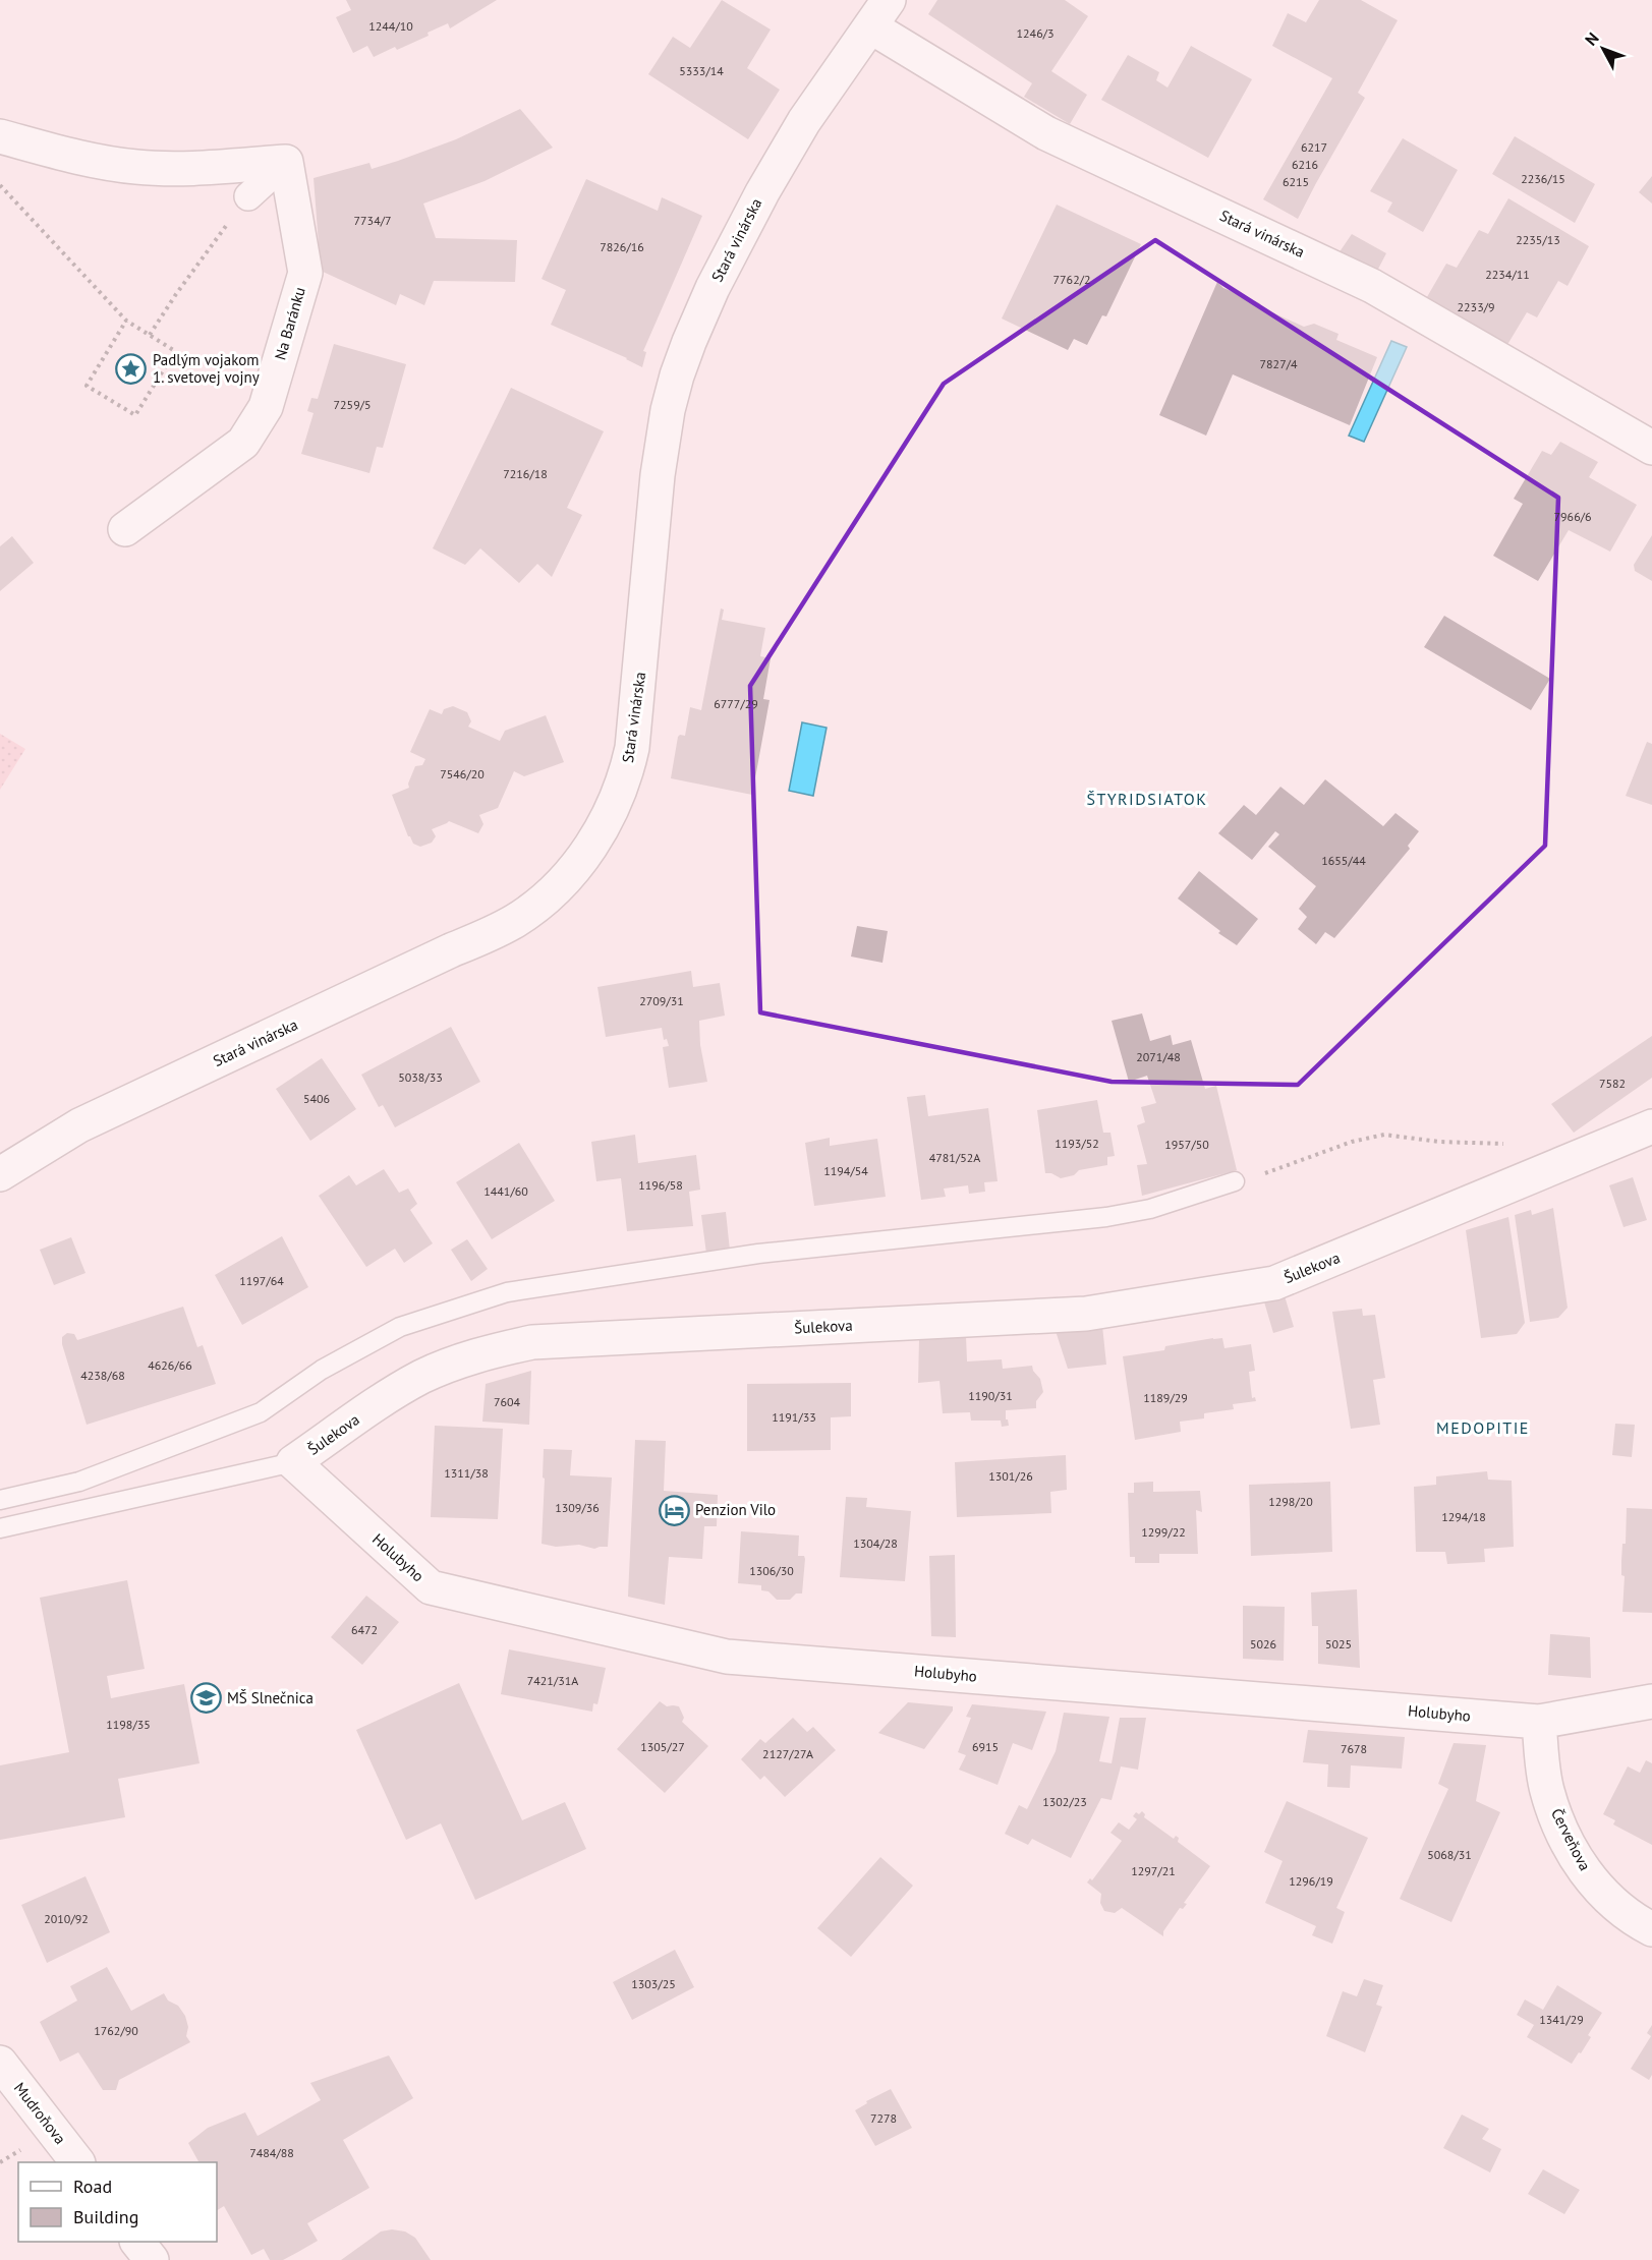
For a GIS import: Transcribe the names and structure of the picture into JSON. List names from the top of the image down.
{
  "streets": {
    "street": [
      "Stará vinárska",
      "Na Baránku",
      "Šulekova",
      "Holubyho",
      "Červeňova",
      "Mudroňova"
    ]
  },
  "crossings": [
    ["Šulekova", "Holubyho"],
    ["Holubyho", "Červeňova"]
  ],
  "districts": ["ŠTYRIDSIATOK", "MEDOPITIE"],
  "places": {
    "place": ["Padlým vojakom 1. svetovej vojny"],
    "hotel": ["Penzion Vilo"],
    "school or university": ["MŠ Slnečnica"]
  },
  "house_numbers": [
    "1244/10",
    "1246/3",
    "5333/14",
    "6217",
    "6216",
    "2236/15",
    "6215",
    "7734/7",
    "2235/13",
    "7826/16",
    "2234/11",
    "7762/2",
    "2233/9",
    "7827/4",
    "7259/5",
    "7216/18",
    "7966/6",
    "6777/29",
    "7546/20",
    "1655/44",
    "2709/31",
    "2071/48",
    "5038/33",
    "7582",
    "5406",
    "1193/52",
    "1957/50",
    "4781/52A",
    "1194/54",
    "1196/58",
    "1441/60",
    "1197/64",
    "4626/66",
    "4238/68",
    "1190/31",
    "1189/29",
    "7604",
    "1191/33",
    "1311/38",
    "1301/26",
    "1298/20",
    "1309/36",
    "1294/18",
    "1299/22",
    "1304/28",
    "1306/30",
    "6472",
    "5026",
    "5025",
    "7421/31A",
    "1198/35",
    "1305/27",
    "6915",
    "7678",
    "2127/27A",
    "1302/23",
    "5068/31",
    "1297/21",
    "1296/19",
    "2010/92",
    "1303/25",
    "1341/29",
    "1762/90",
    "7278",
    "7484/88"
  ],
  "legend": ["Road", "Building"],
  "north": "top left"
}
